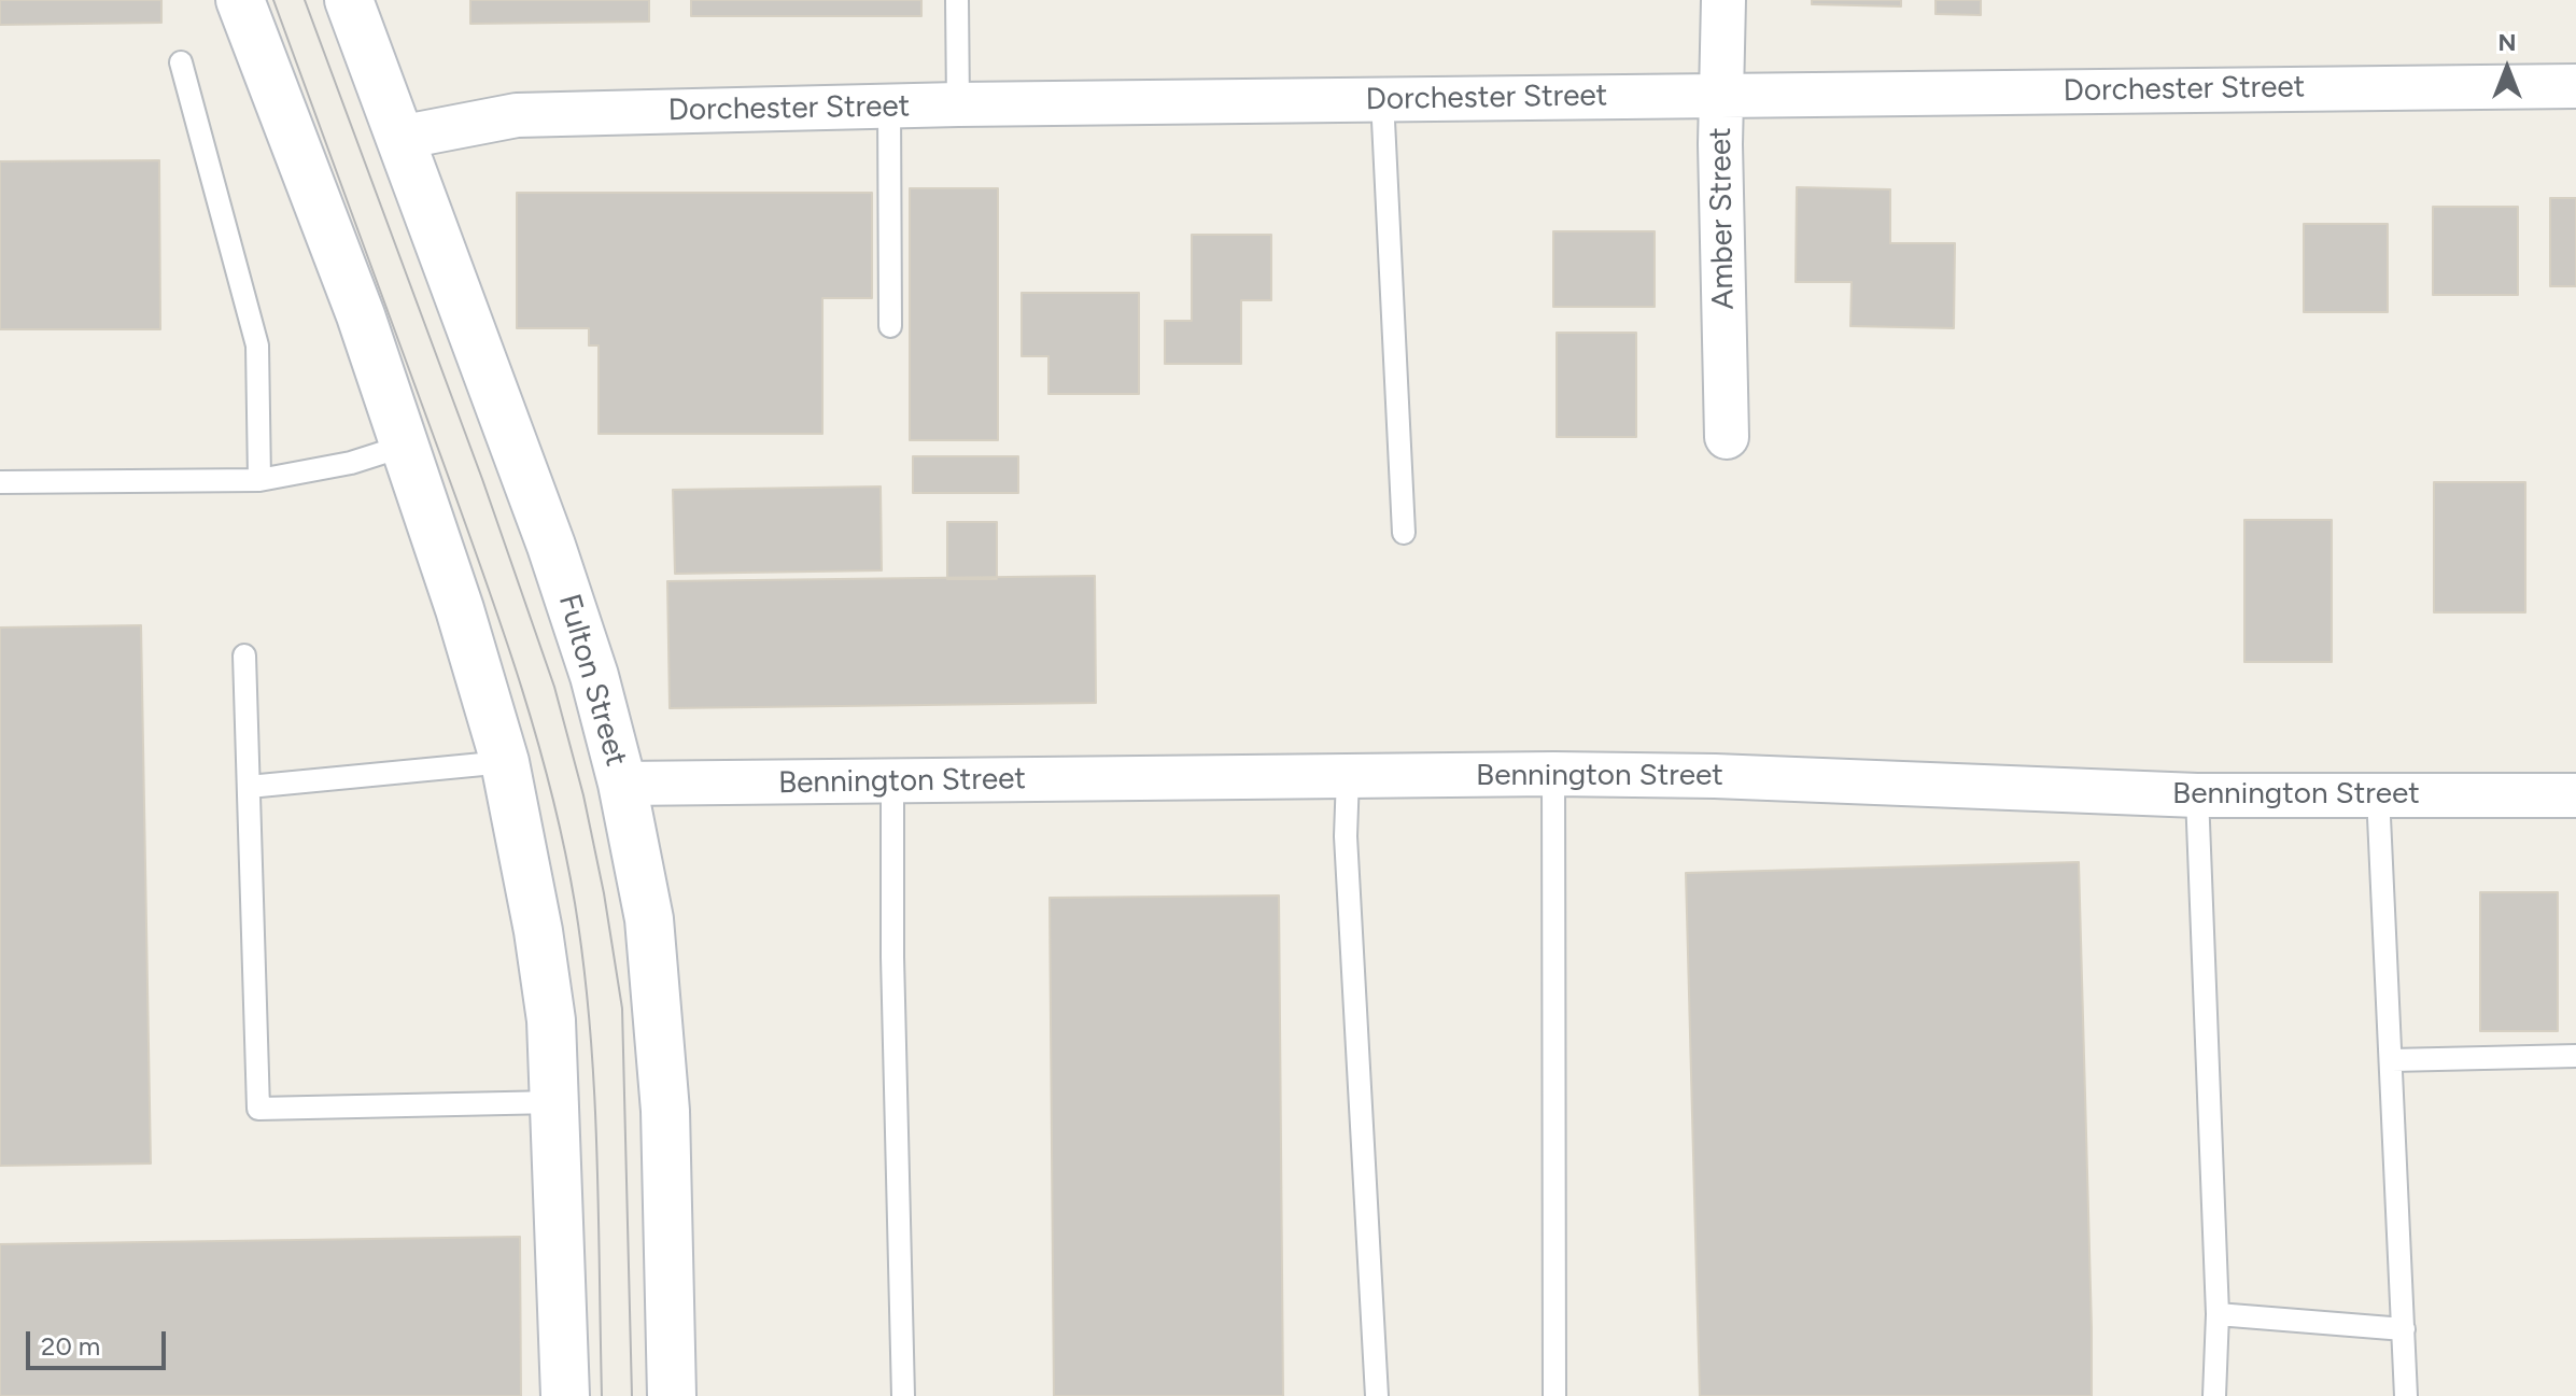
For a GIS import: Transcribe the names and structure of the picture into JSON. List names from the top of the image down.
{
  "streets": {
    "main road": ["Fulton Street"],
    "street": ["Dorchester Street", "Amber Street", "Bennington Street"]
  },
  "crossings": [
    ["Dorchester Street", "Amber Street"],
    ["Dorchester Street", "Fulton Street"],
    ["Fulton Street", "Bennington Street"]
  ],
  "scale_bar": "20 m",
  "north": "top"
}
